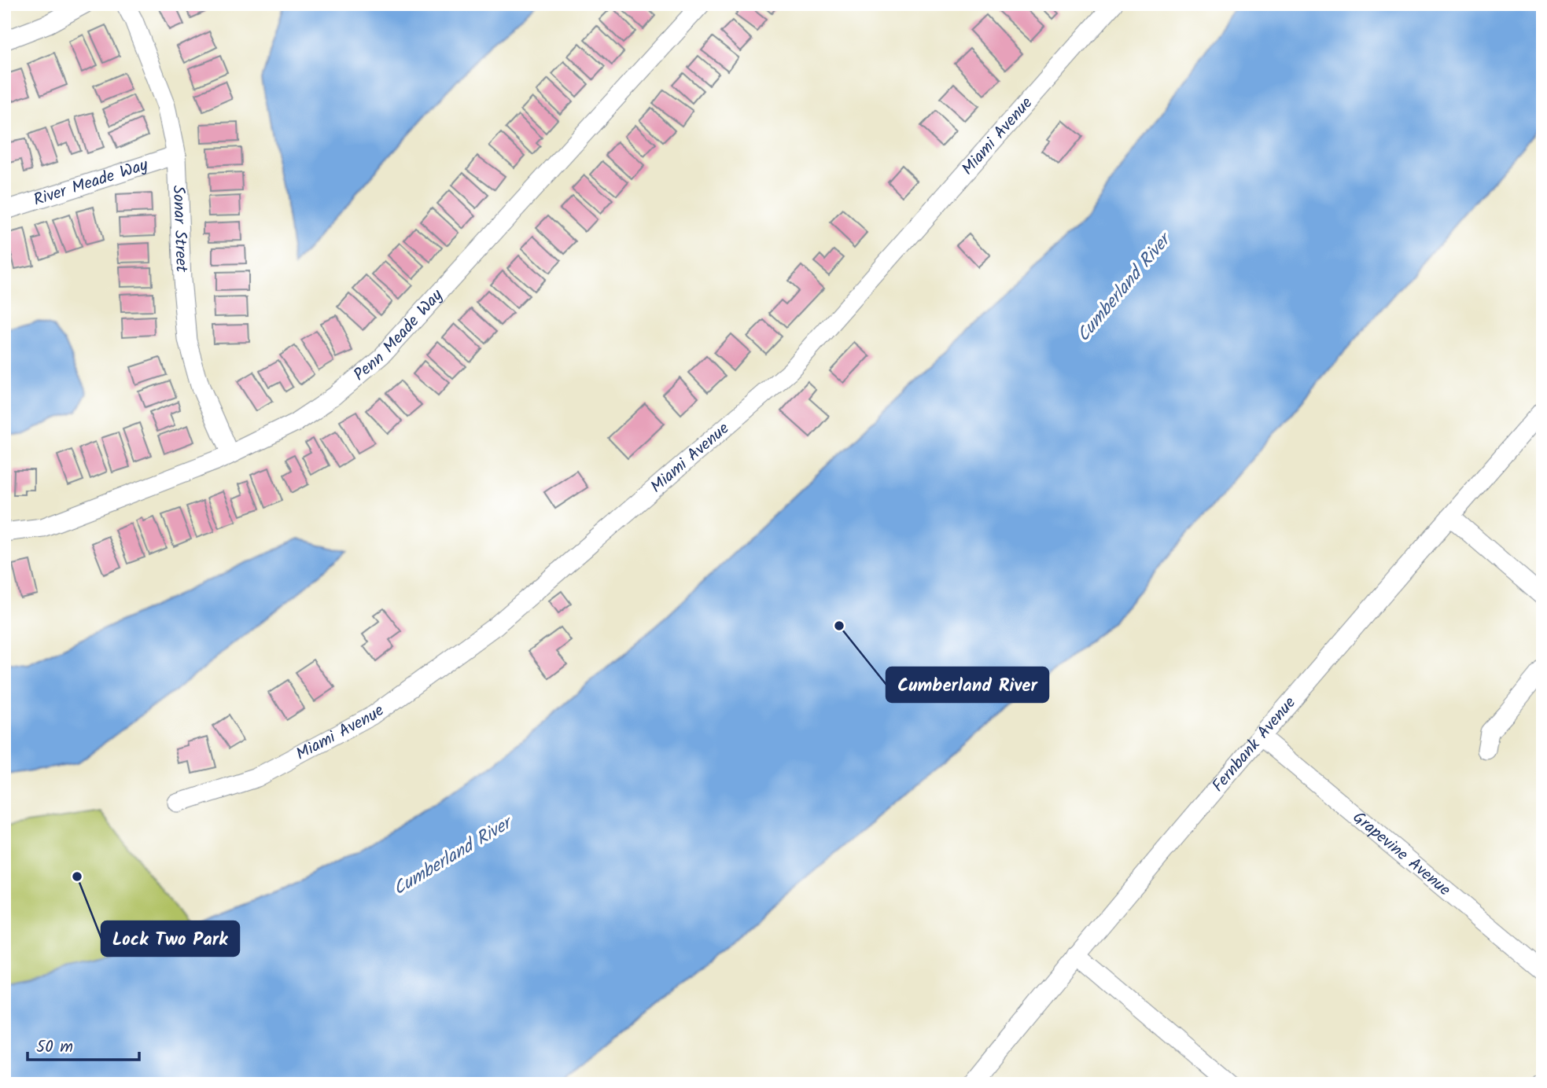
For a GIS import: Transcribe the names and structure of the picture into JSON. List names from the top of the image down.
{
  "streets": {
    "street": [
      "Miami Avenue",
      "River Meade Way",
      "Sonar Street",
      "Penn Meade Way",
      "Fernbank Avenue",
      "Grapevine Avenue"
    ]
  },
  "crossings": [
    ["River Meade Way", "Sonar Street"],
    ["Sonar Street", "Penn Meade Way"],
    ["Fernbank Avenue", "Grapevine Avenue"]
  ],
  "water": ["Cumberland River"],
  "places": ["Cumberland River", "Lock Two Park"],
  "scale_bar": "50 m"
}
